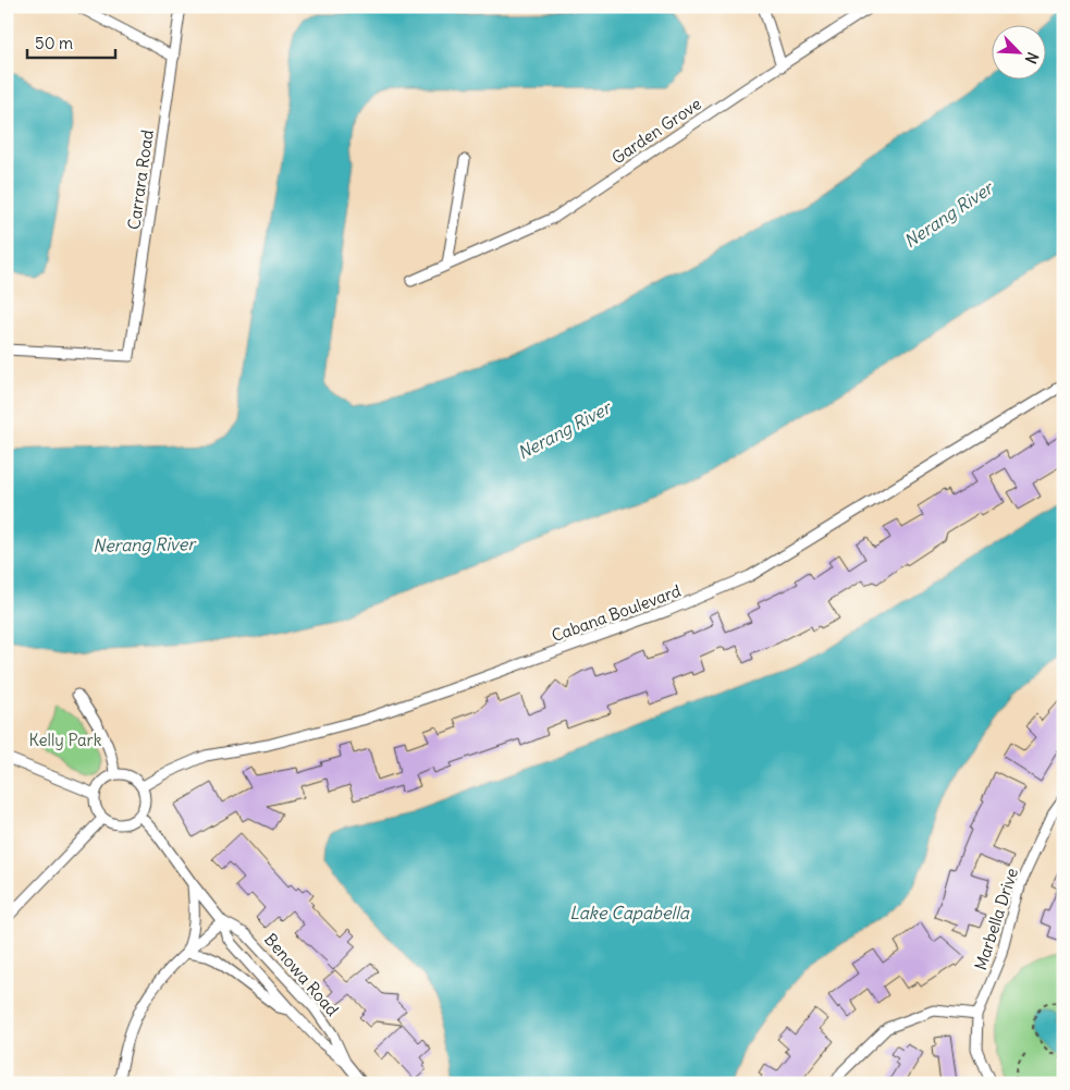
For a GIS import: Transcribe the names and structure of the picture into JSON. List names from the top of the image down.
{
  "streets": {
    "street": [
      "Garden Grove",
      "Carrara Road",
      "Cabana Boulevard",
      "Marbella Drive",
      "Benowa Road"
    ]
  },
  "crossings": [
    ["Cabana Boulevard", "Benowa Road"]
  ],
  "water": ["Nerang River", "Lake Capabella"],
  "parks": ["Kelly Park"],
  "scale_bar": "50 m",
  "north": "bottom right"
}
